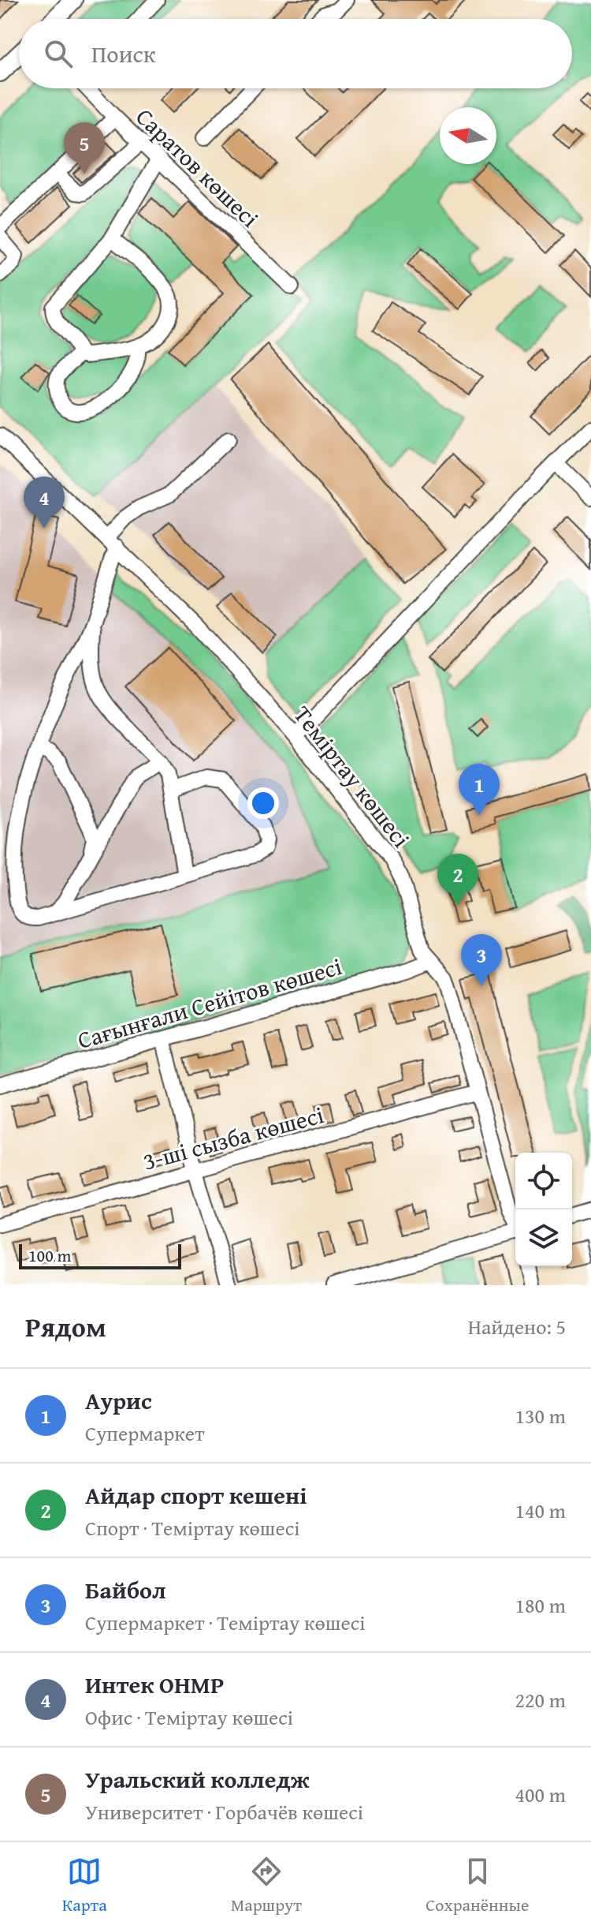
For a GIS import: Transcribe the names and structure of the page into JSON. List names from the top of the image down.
{
  "streets": {
    "street": [
      "Саратов көшесі",
      "Теміртау көшесі",
      "Сағынғали Сейітов көшесі",
      "3-ші сызба көшесі"
    ]
  },
  "crossings": [
    ["Теміртау көшесі", "Сағынғали Сейітов көшесі"],
    ["Теміртау көшесі", "3-ші сызба көшесі"]
  ],
  "scale_bar": "100 m",
  "north": "left",
  "page": {
    "search": "Поиск",
    "pins": [
      "5",
      "4",
      "1",
      "2",
      "3"
    ],
    "scale": "100 m",
    "heading": ["Рядом", "Найдено: 5"],
    "list": [
      {
        "mark": "1",
        "name": "Аурис",
        "note": "Супермаркет",
        "value": "130 m"
      },
      {
        "mark": "2",
        "name": "Айдар спорт кешені",
        "note": "Спорт · Теміртау көшесі",
        "value": "140 m"
      },
      {
        "mark": "3",
        "name": "Байбол",
        "note": "Супермаркет · Теміртау көшесі",
        "value": "180 m"
      },
      {
        "mark": "4",
        "name": "Интек ОНМР",
        "note": "Офис · Теміртау көшесі",
        "value": "220 m"
      },
      {
        "mark": "5",
        "name": "Уральский колледж",
        "note": "Университет · Горбачёв көшесі",
        "value": "400 m"
      }
    ],
    "nav": ["Карта", "Маршрут", "Сохранённые"]
  }
}
